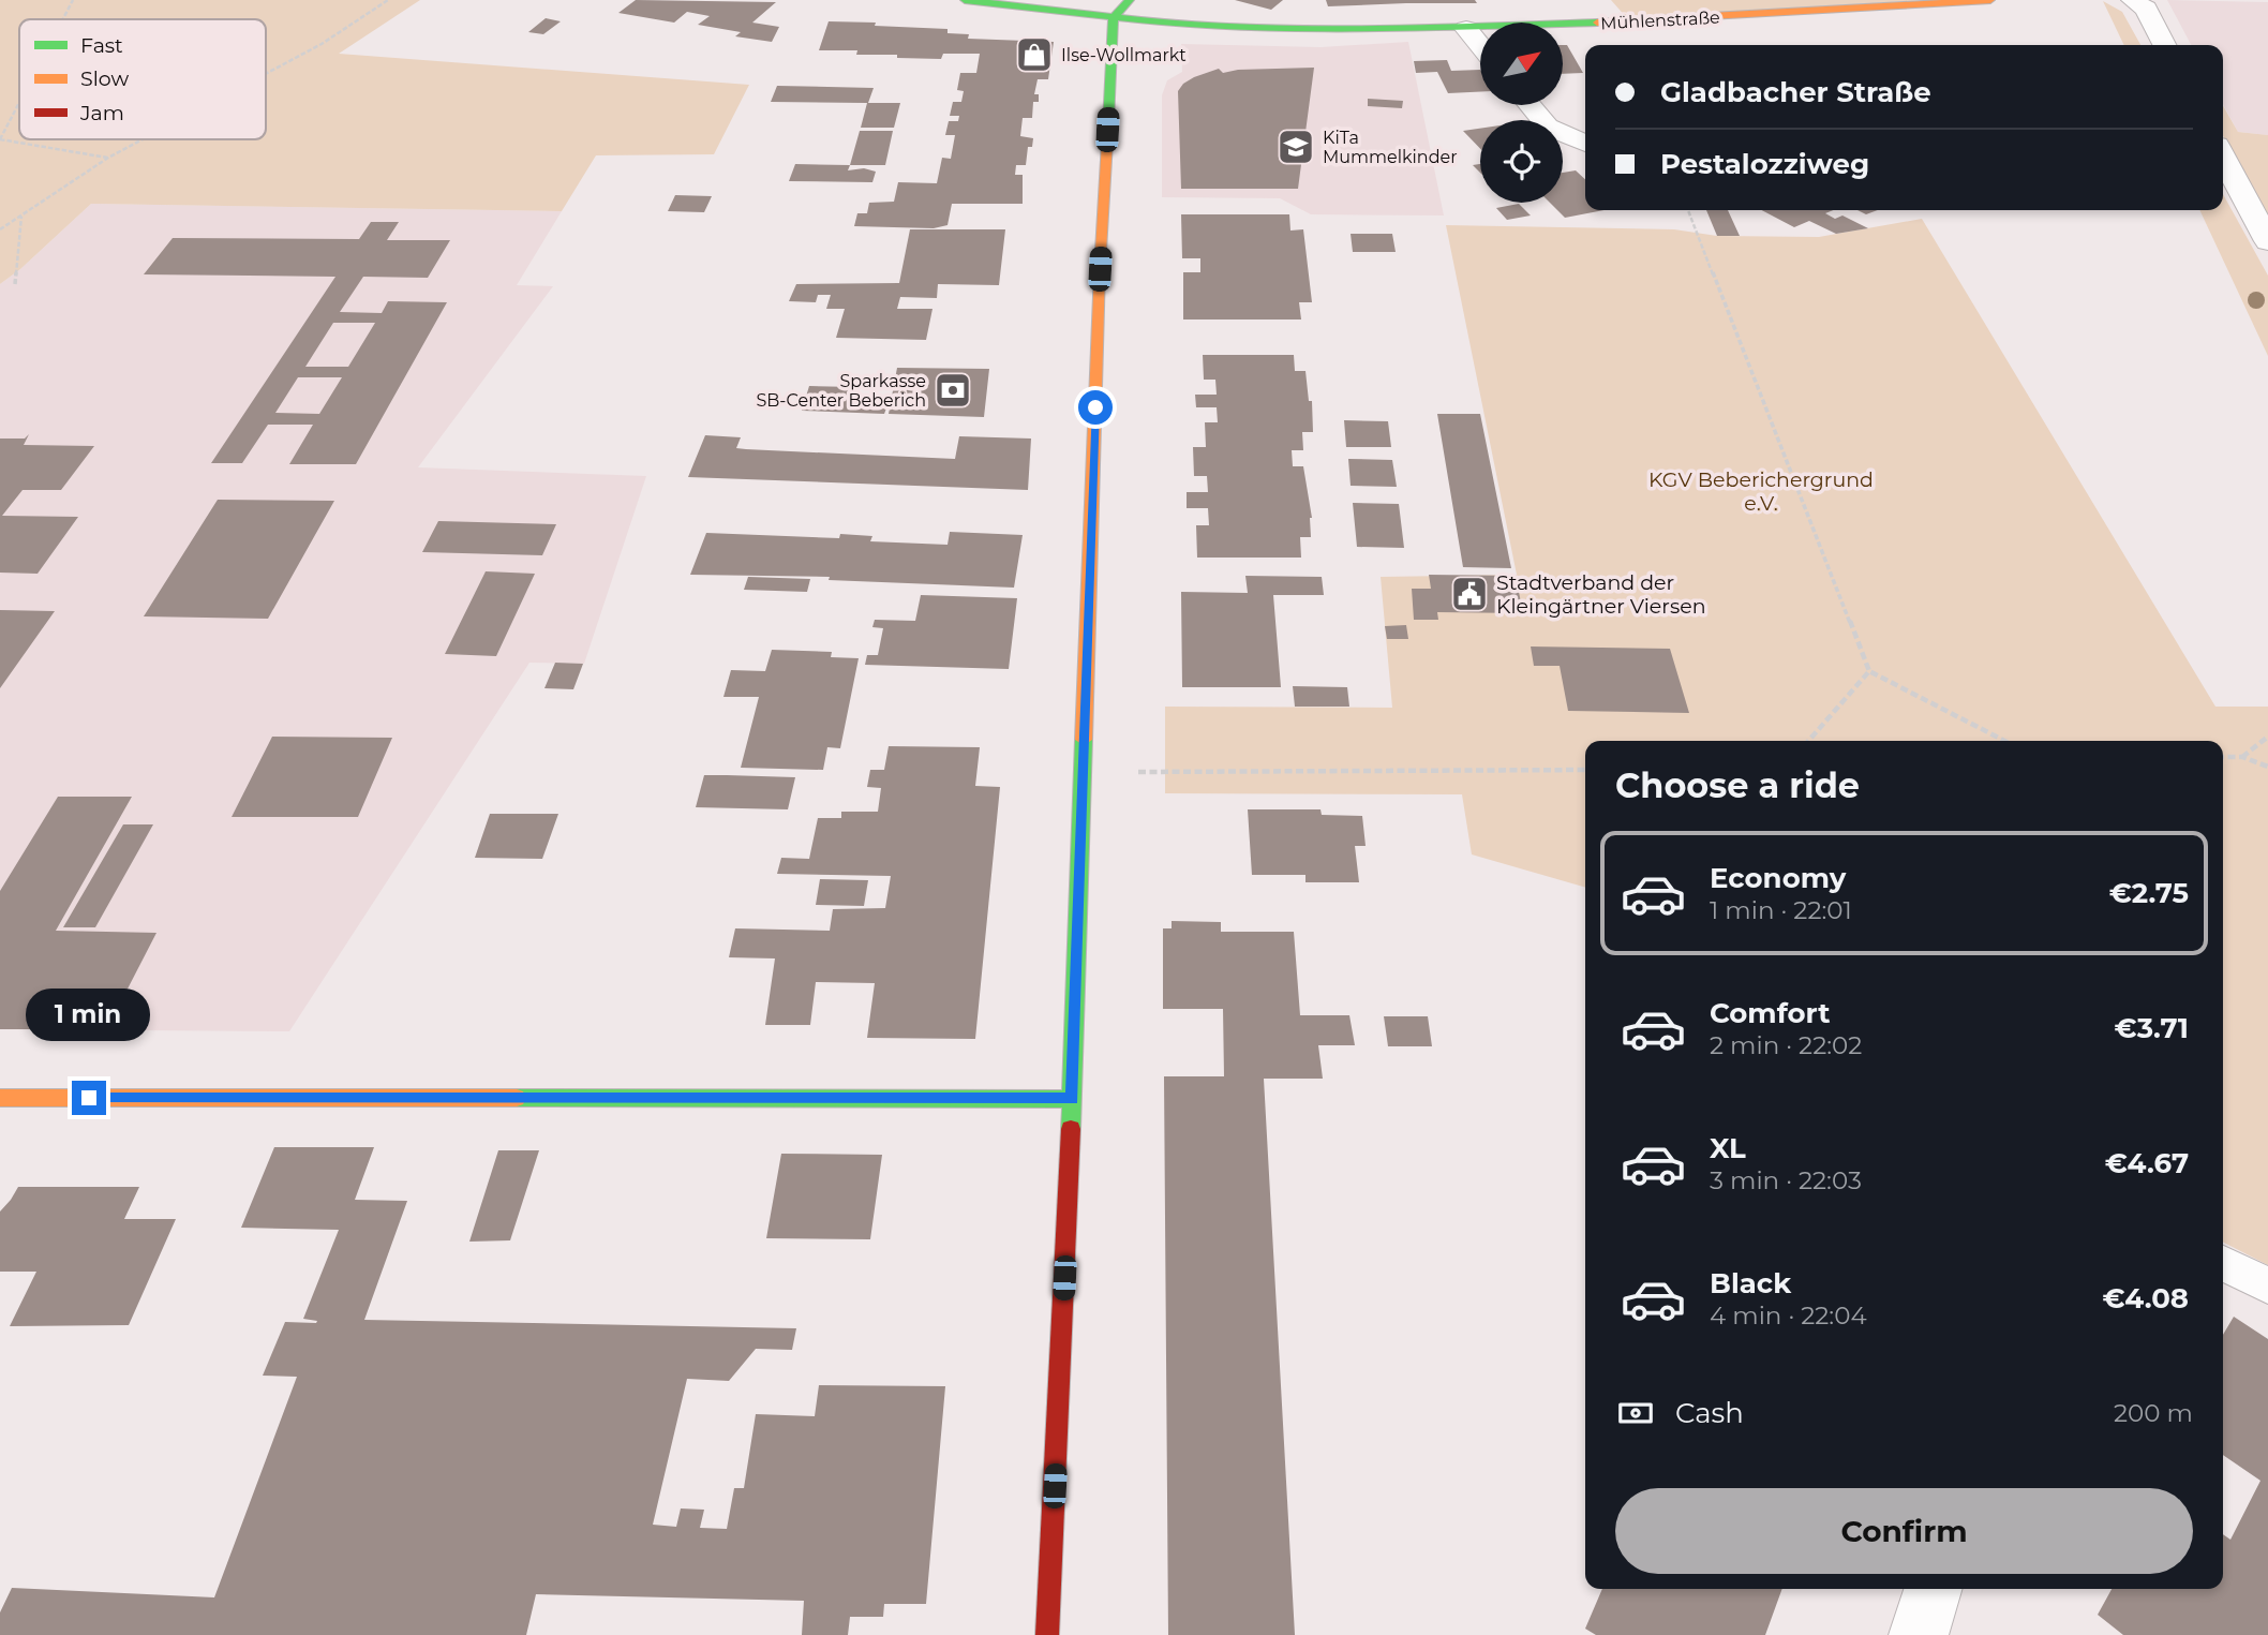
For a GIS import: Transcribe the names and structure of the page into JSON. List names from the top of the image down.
{
  "streets": {
    "street": ["Mühlenstraße"]
  },
  "parks": ["KGV Beberichergrund e.V."],
  "places": {
    "shop": ["Ilse-Wollmarkt"],
    "school or university": ["KiTa Mummelkinder"],
    "bank": ["Sparkasse SB-Center Beberich"],
    "public building": ["Stadtverband der Kleingärtner Viersen"]
  },
  "legend": ["Fast", "Slow", "Jam"],
  "north": "top right",
  "page": {
    "banner": ["Gladbacher Straße", "Pestalozziweg"],
    "heading": "Choose a ride",
    "list": [
      {
        "name": "Economy",
        "note": "1 min · 22:01",
        "value": "€2.75"
      },
      {
        "name": "Comfort",
        "note": "2 min · 22:02",
        "value": "€3.71"
      },
      {
        "name": "XL",
        "note": "3 min · 22:03",
        "value": "€4.67"
      },
      {
        "name": "Black",
        "note": "4 min · 22:04",
        "value": "€4.08"
      }
    ],
    "bubble": "1 min",
    "pay": ["Cash", "200 m"],
    "buttons": "Confirm"
  }
}
